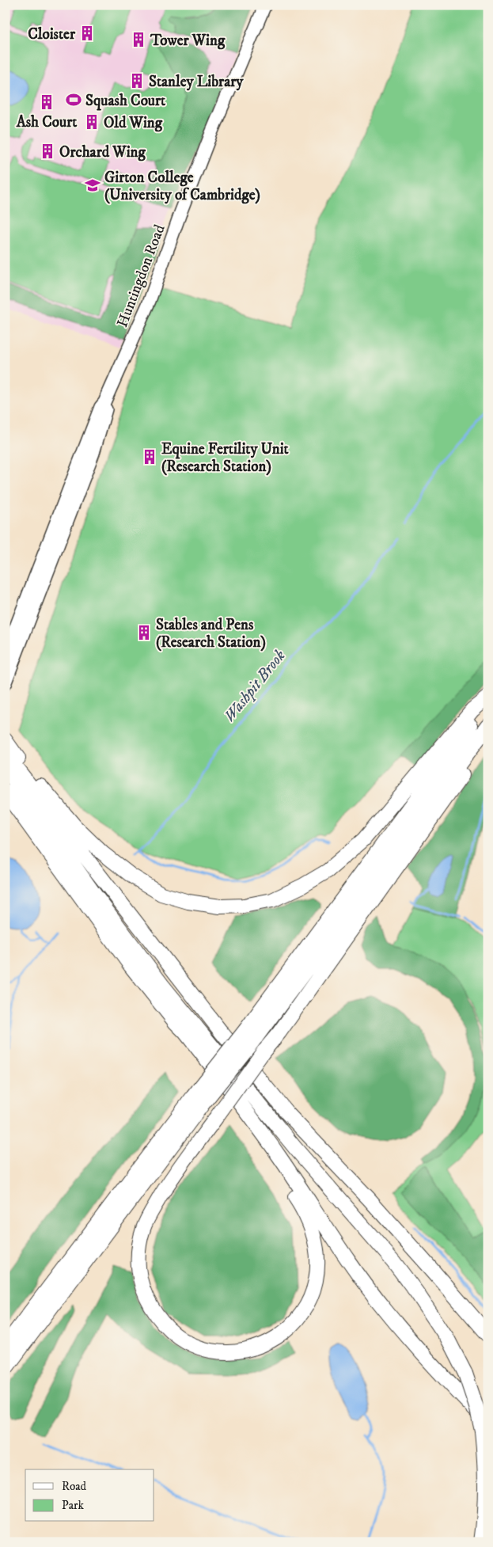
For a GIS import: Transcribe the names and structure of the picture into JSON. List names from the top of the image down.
{
  "streets": {
    "main road": ["Huntingdon Road"]
  },
  "water": ["Washpit Brook"],
  "places": {
    "building": [
      "Cloister",
      "Tower Wing",
      "Stanley Library",
      "Ash Court",
      "Old Wing",
      "Orchard Wing",
      "Equine Fertility Unit (Research Station)",
      "Stables and Pens (Research Station)"
    ],
    "sports": ["Squash Court"],
    "school or university": ["Girton College (University of Cambridge)"]
  },
  "legend": ["Road", "Park"]
}
